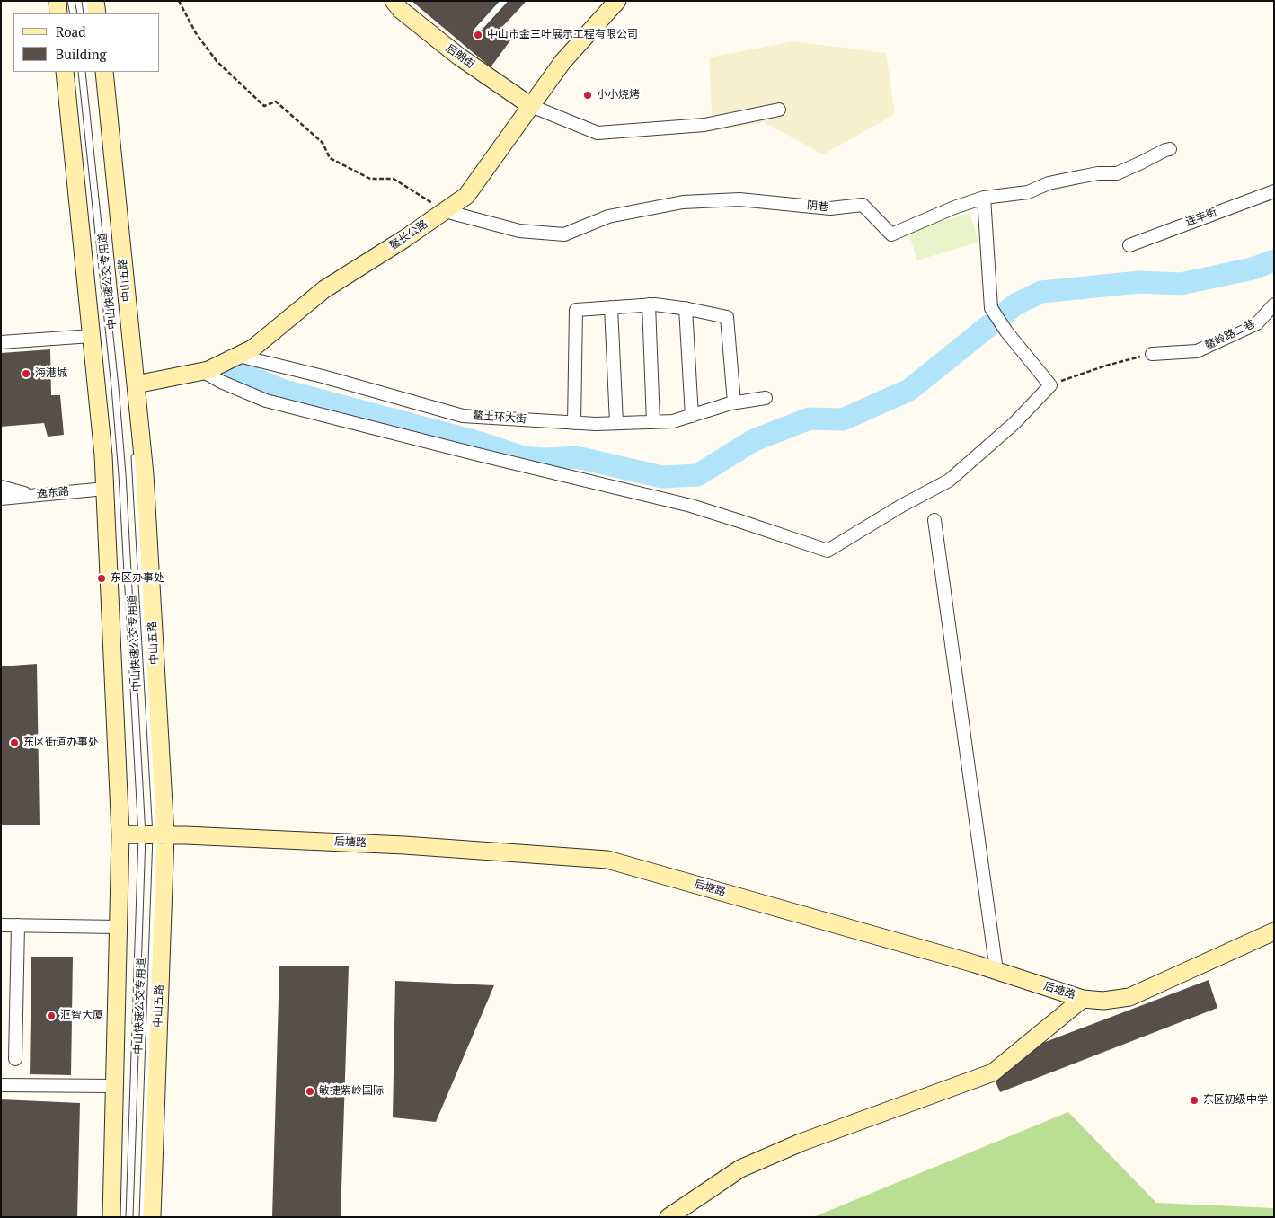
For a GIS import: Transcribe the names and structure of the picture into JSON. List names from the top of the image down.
{
  "streets": {
    "street": [
      "后朗街",
      "阴巷",
      "连丰街",
      "鳌长公路",
      "中山五路",
      "鳌岭路二巷",
      "鳌土环大街",
      "逸东路",
      "后塘路"
    ],
    "lane": ["中山快速公交专用道"]
  },
  "crossings": [
    ["后朗街", "鳌长公路"],
    ["阴巷", "鳌长公路"],
    ["鳌长公路", "中山五路"],
    ["鳌长公路", "鳌土环大街"],
    ["中山五路", "中山快速公交专用道"],
    ["中山五路", "后塘路"],
    ["中山快速公交专用道", "后塘路"]
  ],
  "places": [
    "中山市金三叶展示工程有限公司",
    "小小烧烤",
    "海港城",
    "东区办事处",
    "东区街道办事处",
    "汇智大厦",
    "敏捷紫岭国际",
    "东区初级中学"
  ],
  "legend": ["Road", "Building"]
}
